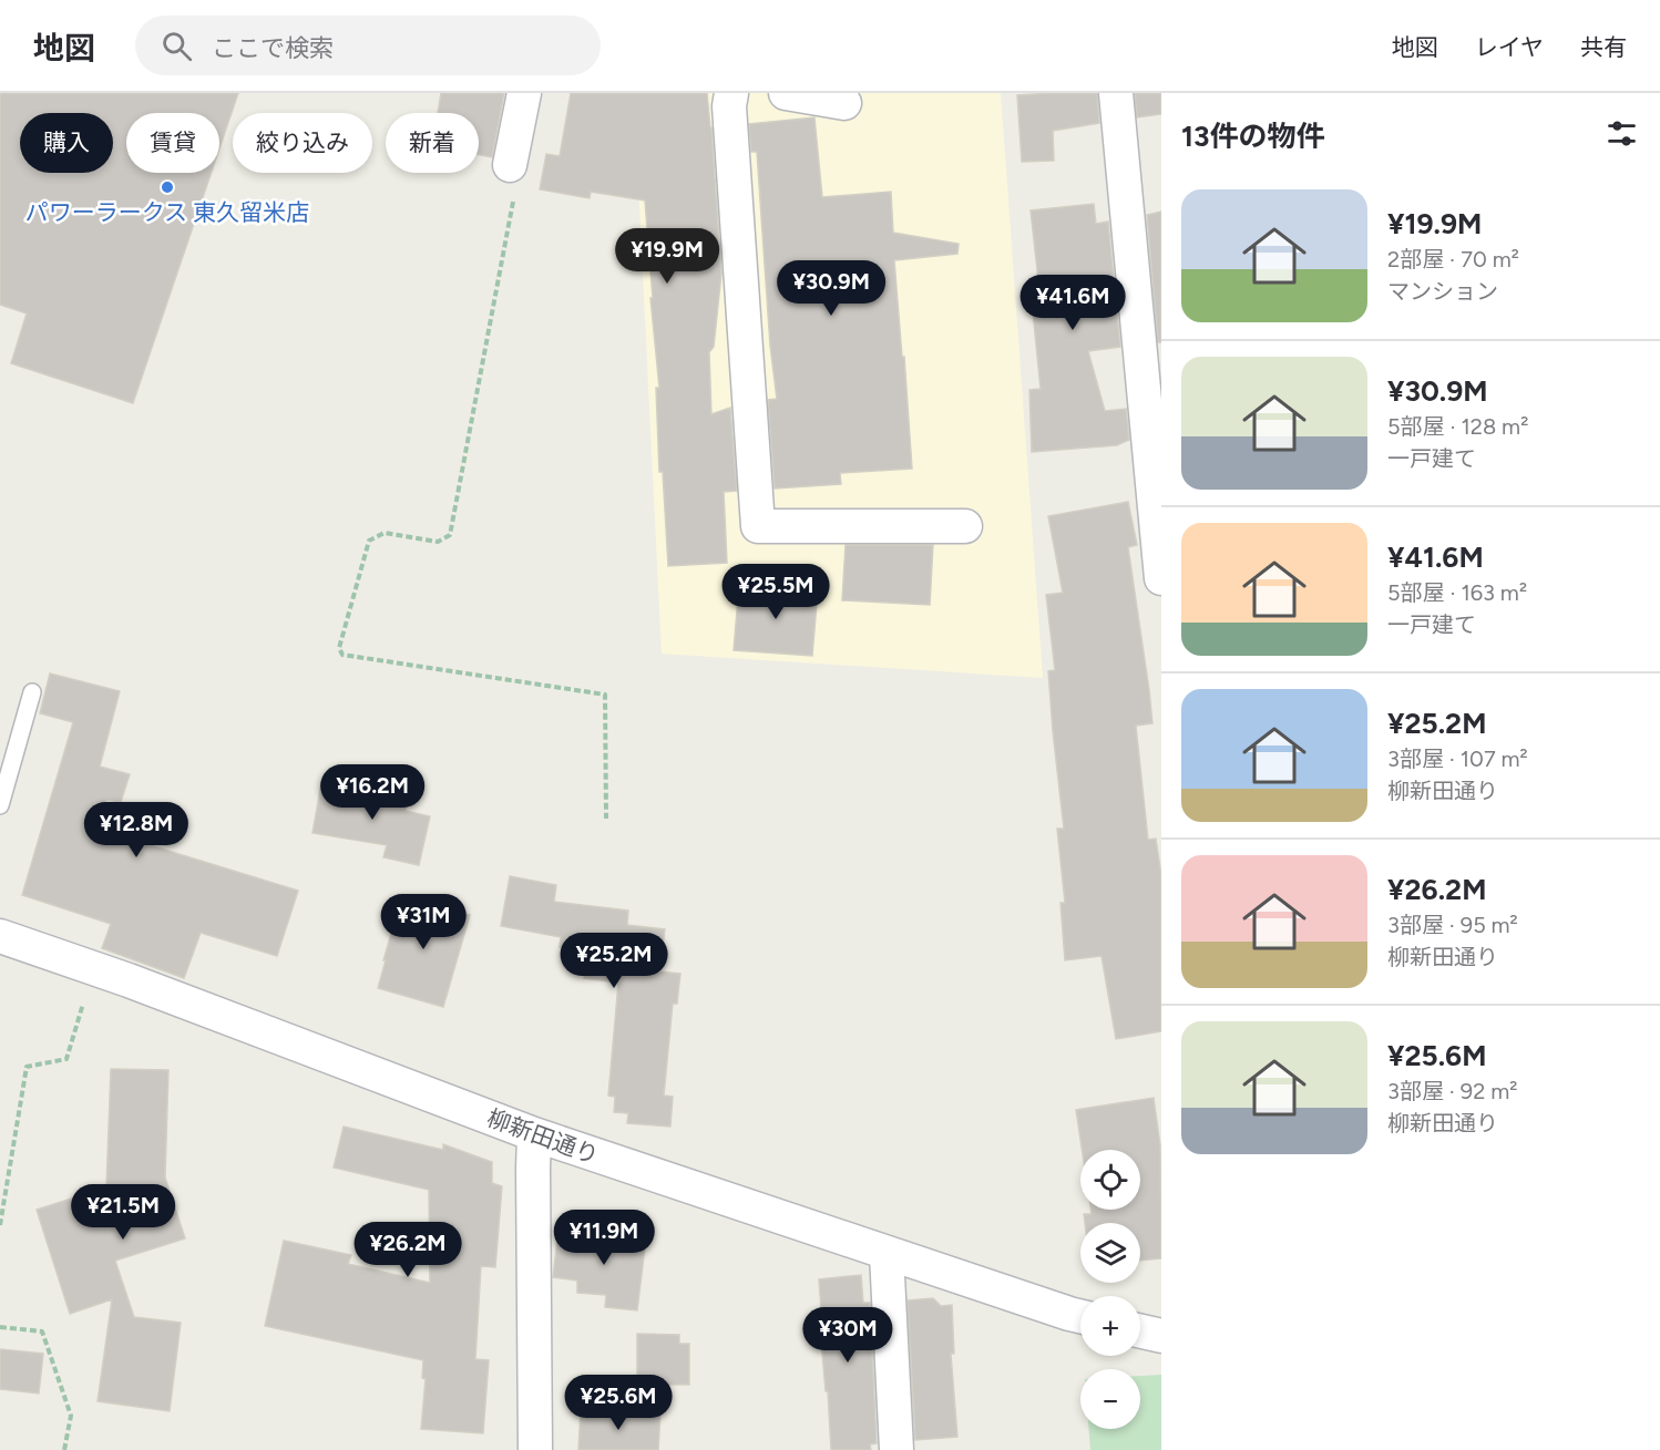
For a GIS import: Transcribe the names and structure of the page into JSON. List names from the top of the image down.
{
  "streets": {
    "street": ["柳新田通り"]
  },
  "places": ["パワーラークス 東久留米店"],
  "page": {
    "header": "地図",
    "search": "ここで検索",
    "nav": ["地図", "レイヤ", "共有"],
    "heading": "13件の物件",
    "chip": [
      "購入",
      "賃貸",
      "絞り込み",
      "新着"
    ],
    "list": [
      {
        "name": "¥19.9M",
        "note": "2部屋 · 70 m² · マンション"
      },
      {
        "name": "¥30.9M",
        "note": "5部屋 · 128 m² · 一戸建て"
      },
      {
        "name": "¥41.6M",
        "note": "5部屋 · 163 m² · 一戸建て"
      },
      {
        "name": "¥25.2M",
        "note": "3部屋 · 107 m² · 柳新田通り"
      },
      {
        "name": "¥26.2M",
        "note": "3部屋 · 95 m² · 柳新田通り"
      },
      {
        "name": "¥25.6M",
        "note": "3部屋 · 92 m² · 柳新田通り"
      }
    ],
    "price": [
      "¥19.9M",
      "¥30.9M",
      "¥41.6M",
      "¥25.5M",
      "¥16.2M",
      "¥12.8M",
      "¥31M",
      "¥25.2M",
      "¥21.5M",
      "¥11.9M",
      "¥26.2M",
      "¥30M",
      "¥25.6M"
    ],
    "map_buttons": ["+", "−"]
  }
}
